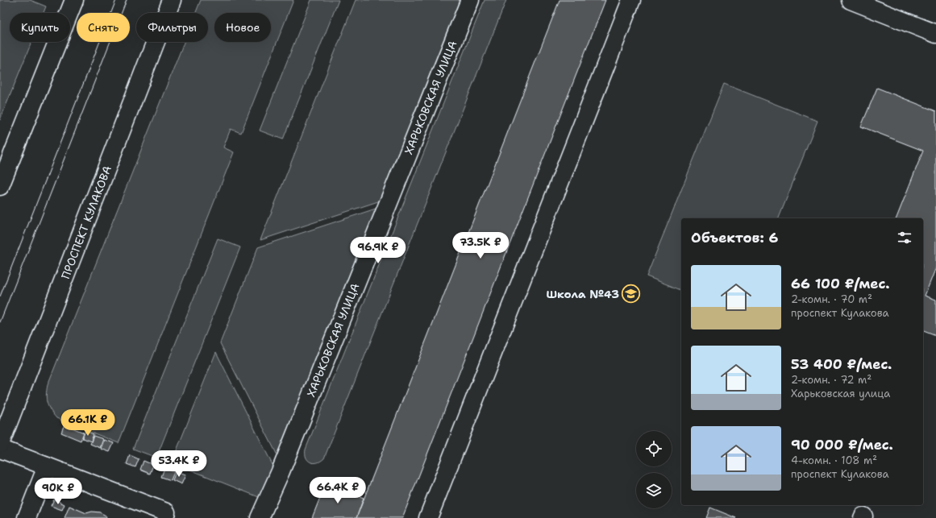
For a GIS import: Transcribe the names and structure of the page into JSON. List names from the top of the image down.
{
  "streets": {
    "main road": ["ХАРЬКОВСКАЯ УЛИЦА", "ПРОСПЕКТ КУЛАКОВА"]
  },
  "places": {
    "school or university": ["Школа №43"]
  },
  "page": {
    "chip": [
      "Купить",
      "Снять",
      "Фильтры",
      "Новое"
    ],
    "heading": "Объектов: 6",
    "price": [
      "73.5K ₽",
      "96.9K ₽",
      "66.1K ₽",
      "53.4K ₽",
      "66.4K ₽",
      "90K ₽"
    ],
    "list": [
      {
        "name": "66 100 ₽/мес.",
        "note": "2-комн. · 70 m² · проспект Кулакова"
      },
      {
        "name": "53 400 ₽/мес.",
        "note": "2-комн. · 72 m² · Харьковская улица"
      },
      {
        "name": "90 000 ₽/мес.",
        "note": "4-комн. · 108 m² · проспект Кулакова"
      }
    ]
  }
}
